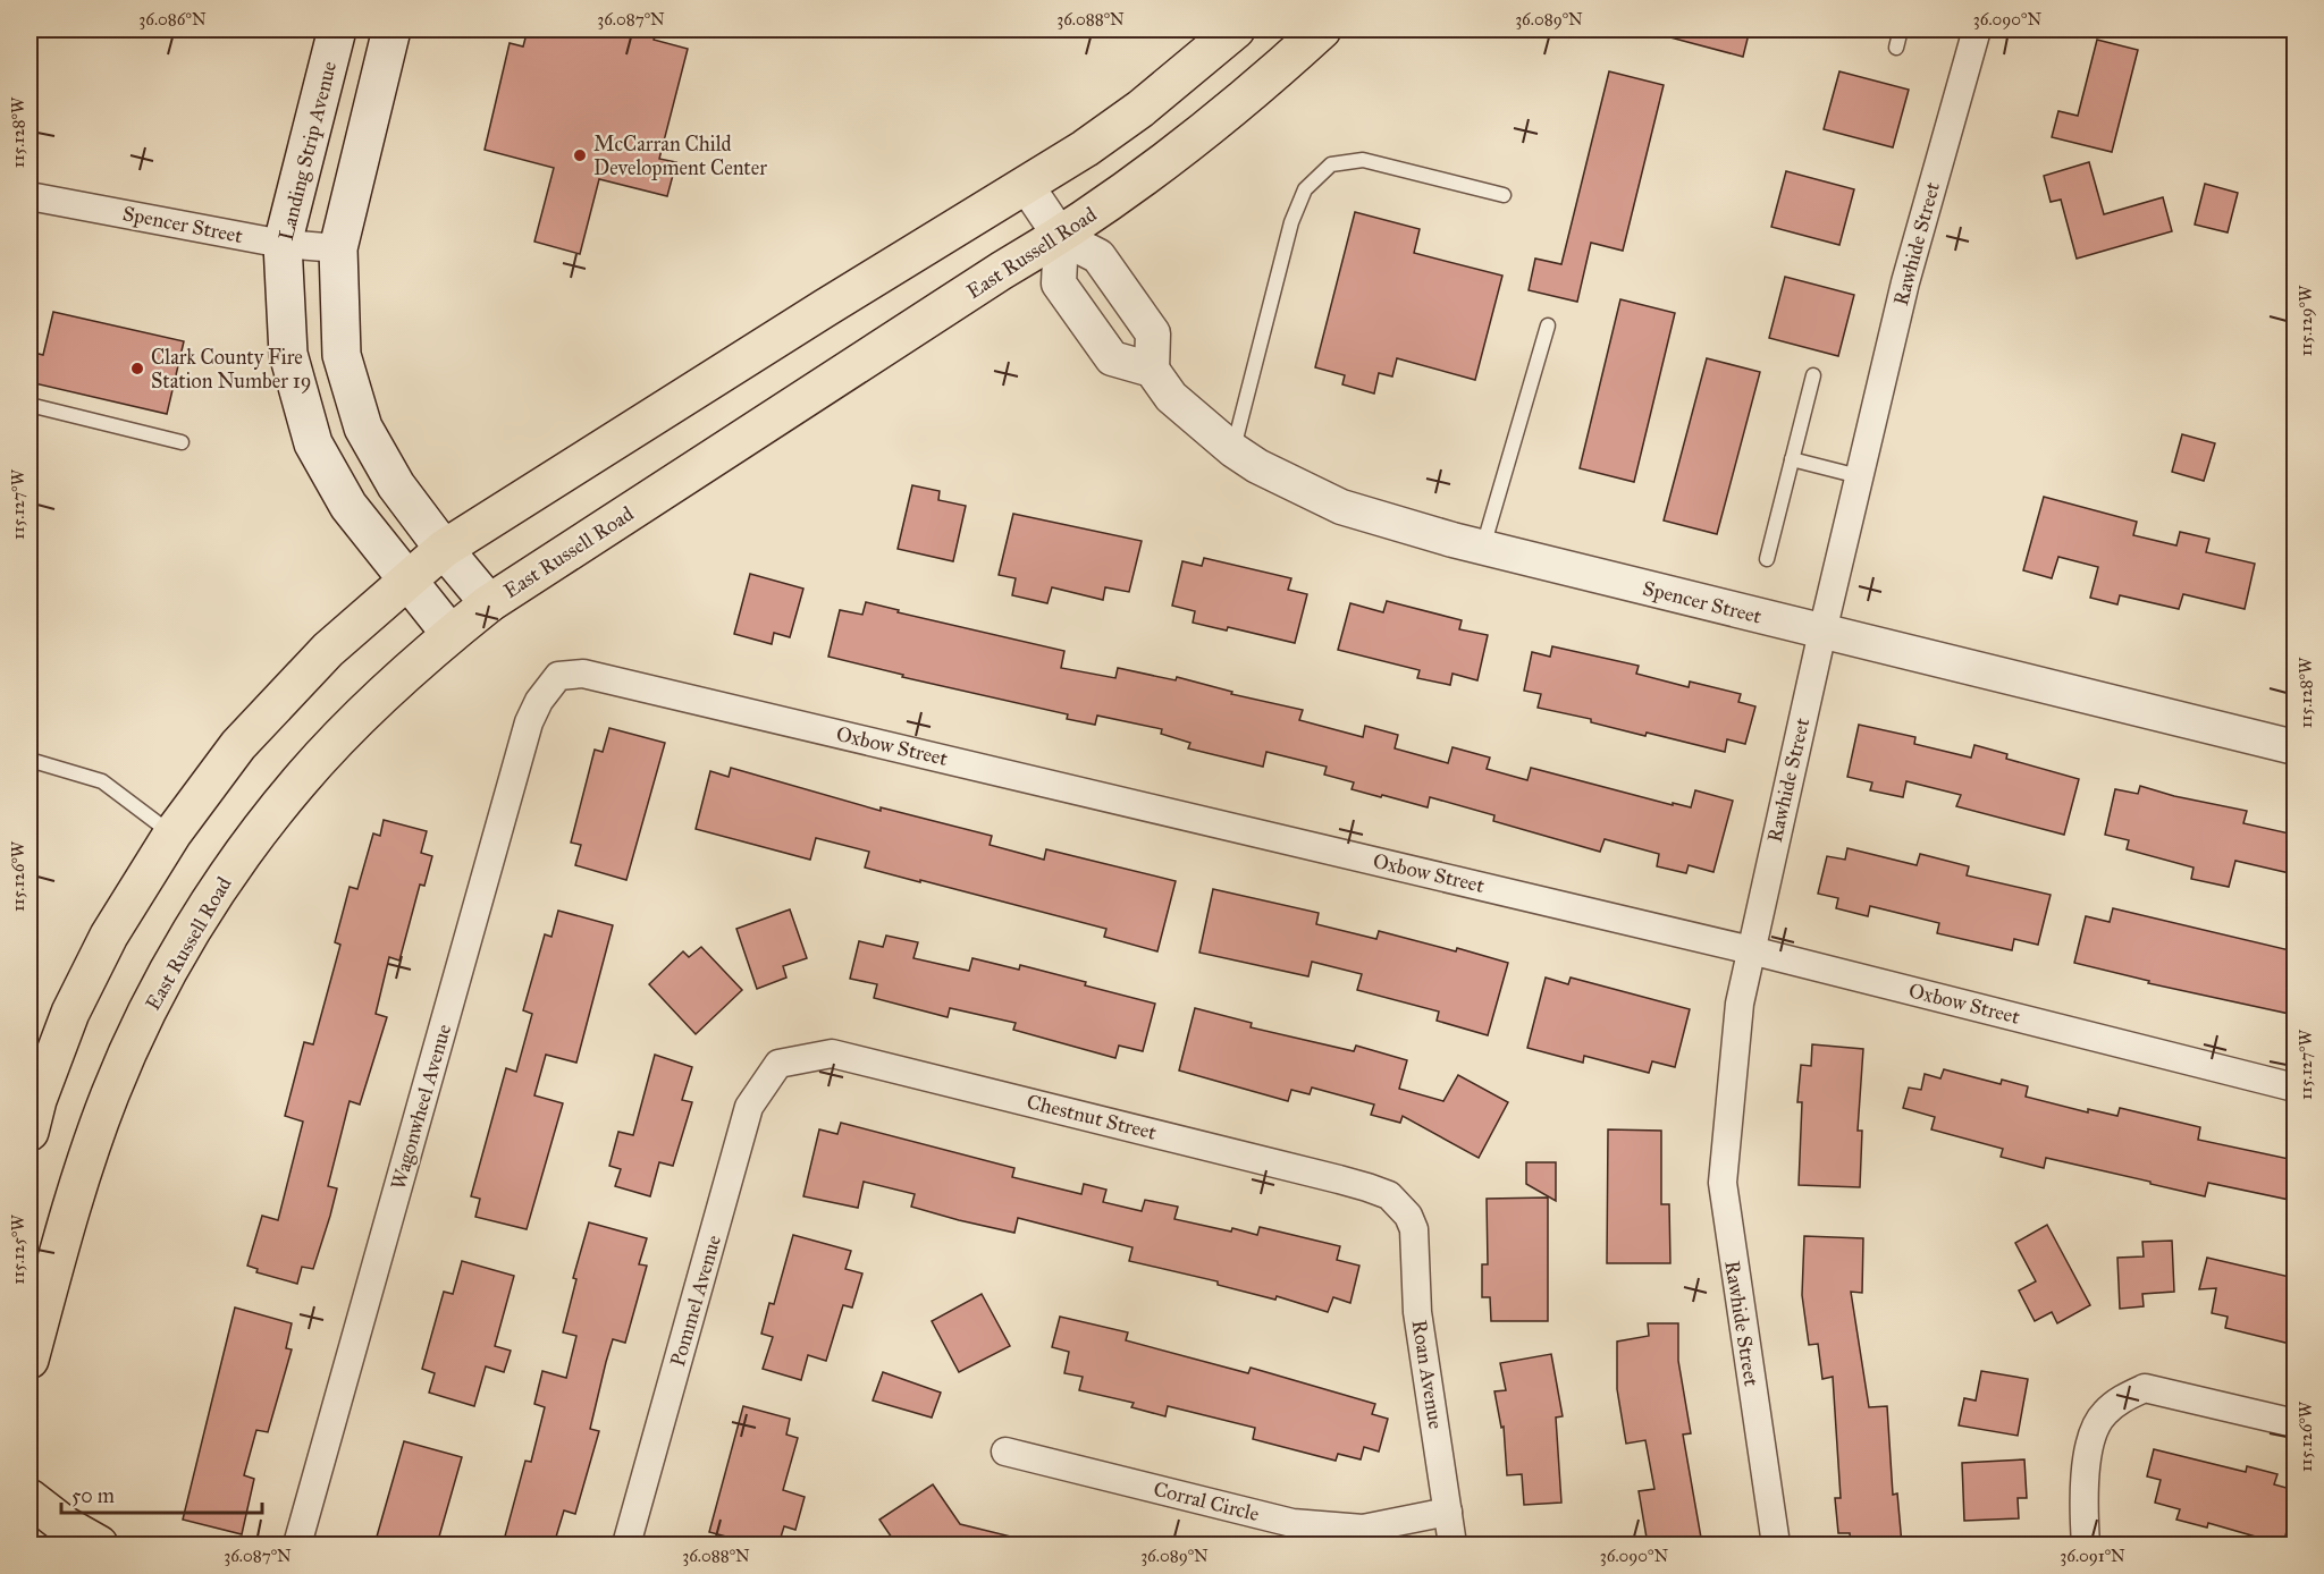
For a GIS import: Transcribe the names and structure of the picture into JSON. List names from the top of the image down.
{
  "streets": {
    "main road": ["Landing Strip Avenue", "East Russell Road"],
    "street": [
      "Spencer Street",
      "Rawhide Street",
      "Oxbow Street",
      "Wagonwheel Avenue",
      "Chestnut Street",
      "Pommel Avenue",
      "Roan Avenue",
      "Corral Circle"
    ]
  },
  "crossings": [
    ["Landing Strip Avenue", "Spencer Street"],
    ["Landing Strip Avenue", "East Russell Road"],
    ["Spencer Street", "Rawhide Street"],
    ["Rawhide Street", "Oxbow Street"],
    ["Oxbow Street", "Wagonwheel Avenue"],
    ["Chestnut Street", "Pommel Avenue"],
    ["Chestnut Street", "Roan Avenue"],
    ["Roan Avenue", "Corral Circle"]
  ],
  "places": ["McCarran Child Development Center", "Clark County Fire Station Number 19"],
  "scale_bar": "50 m",
  "coordinates": [
    "36.086°N",
    "36.087°N",
    "36.088°N",
    "36.089°N",
    "36.090°N",
    "115.128°W",
    "115.129°W",
    "115.127°W",
    "115.126°W",
    "115.125°W",
    "36.091°N"
  ]
}
